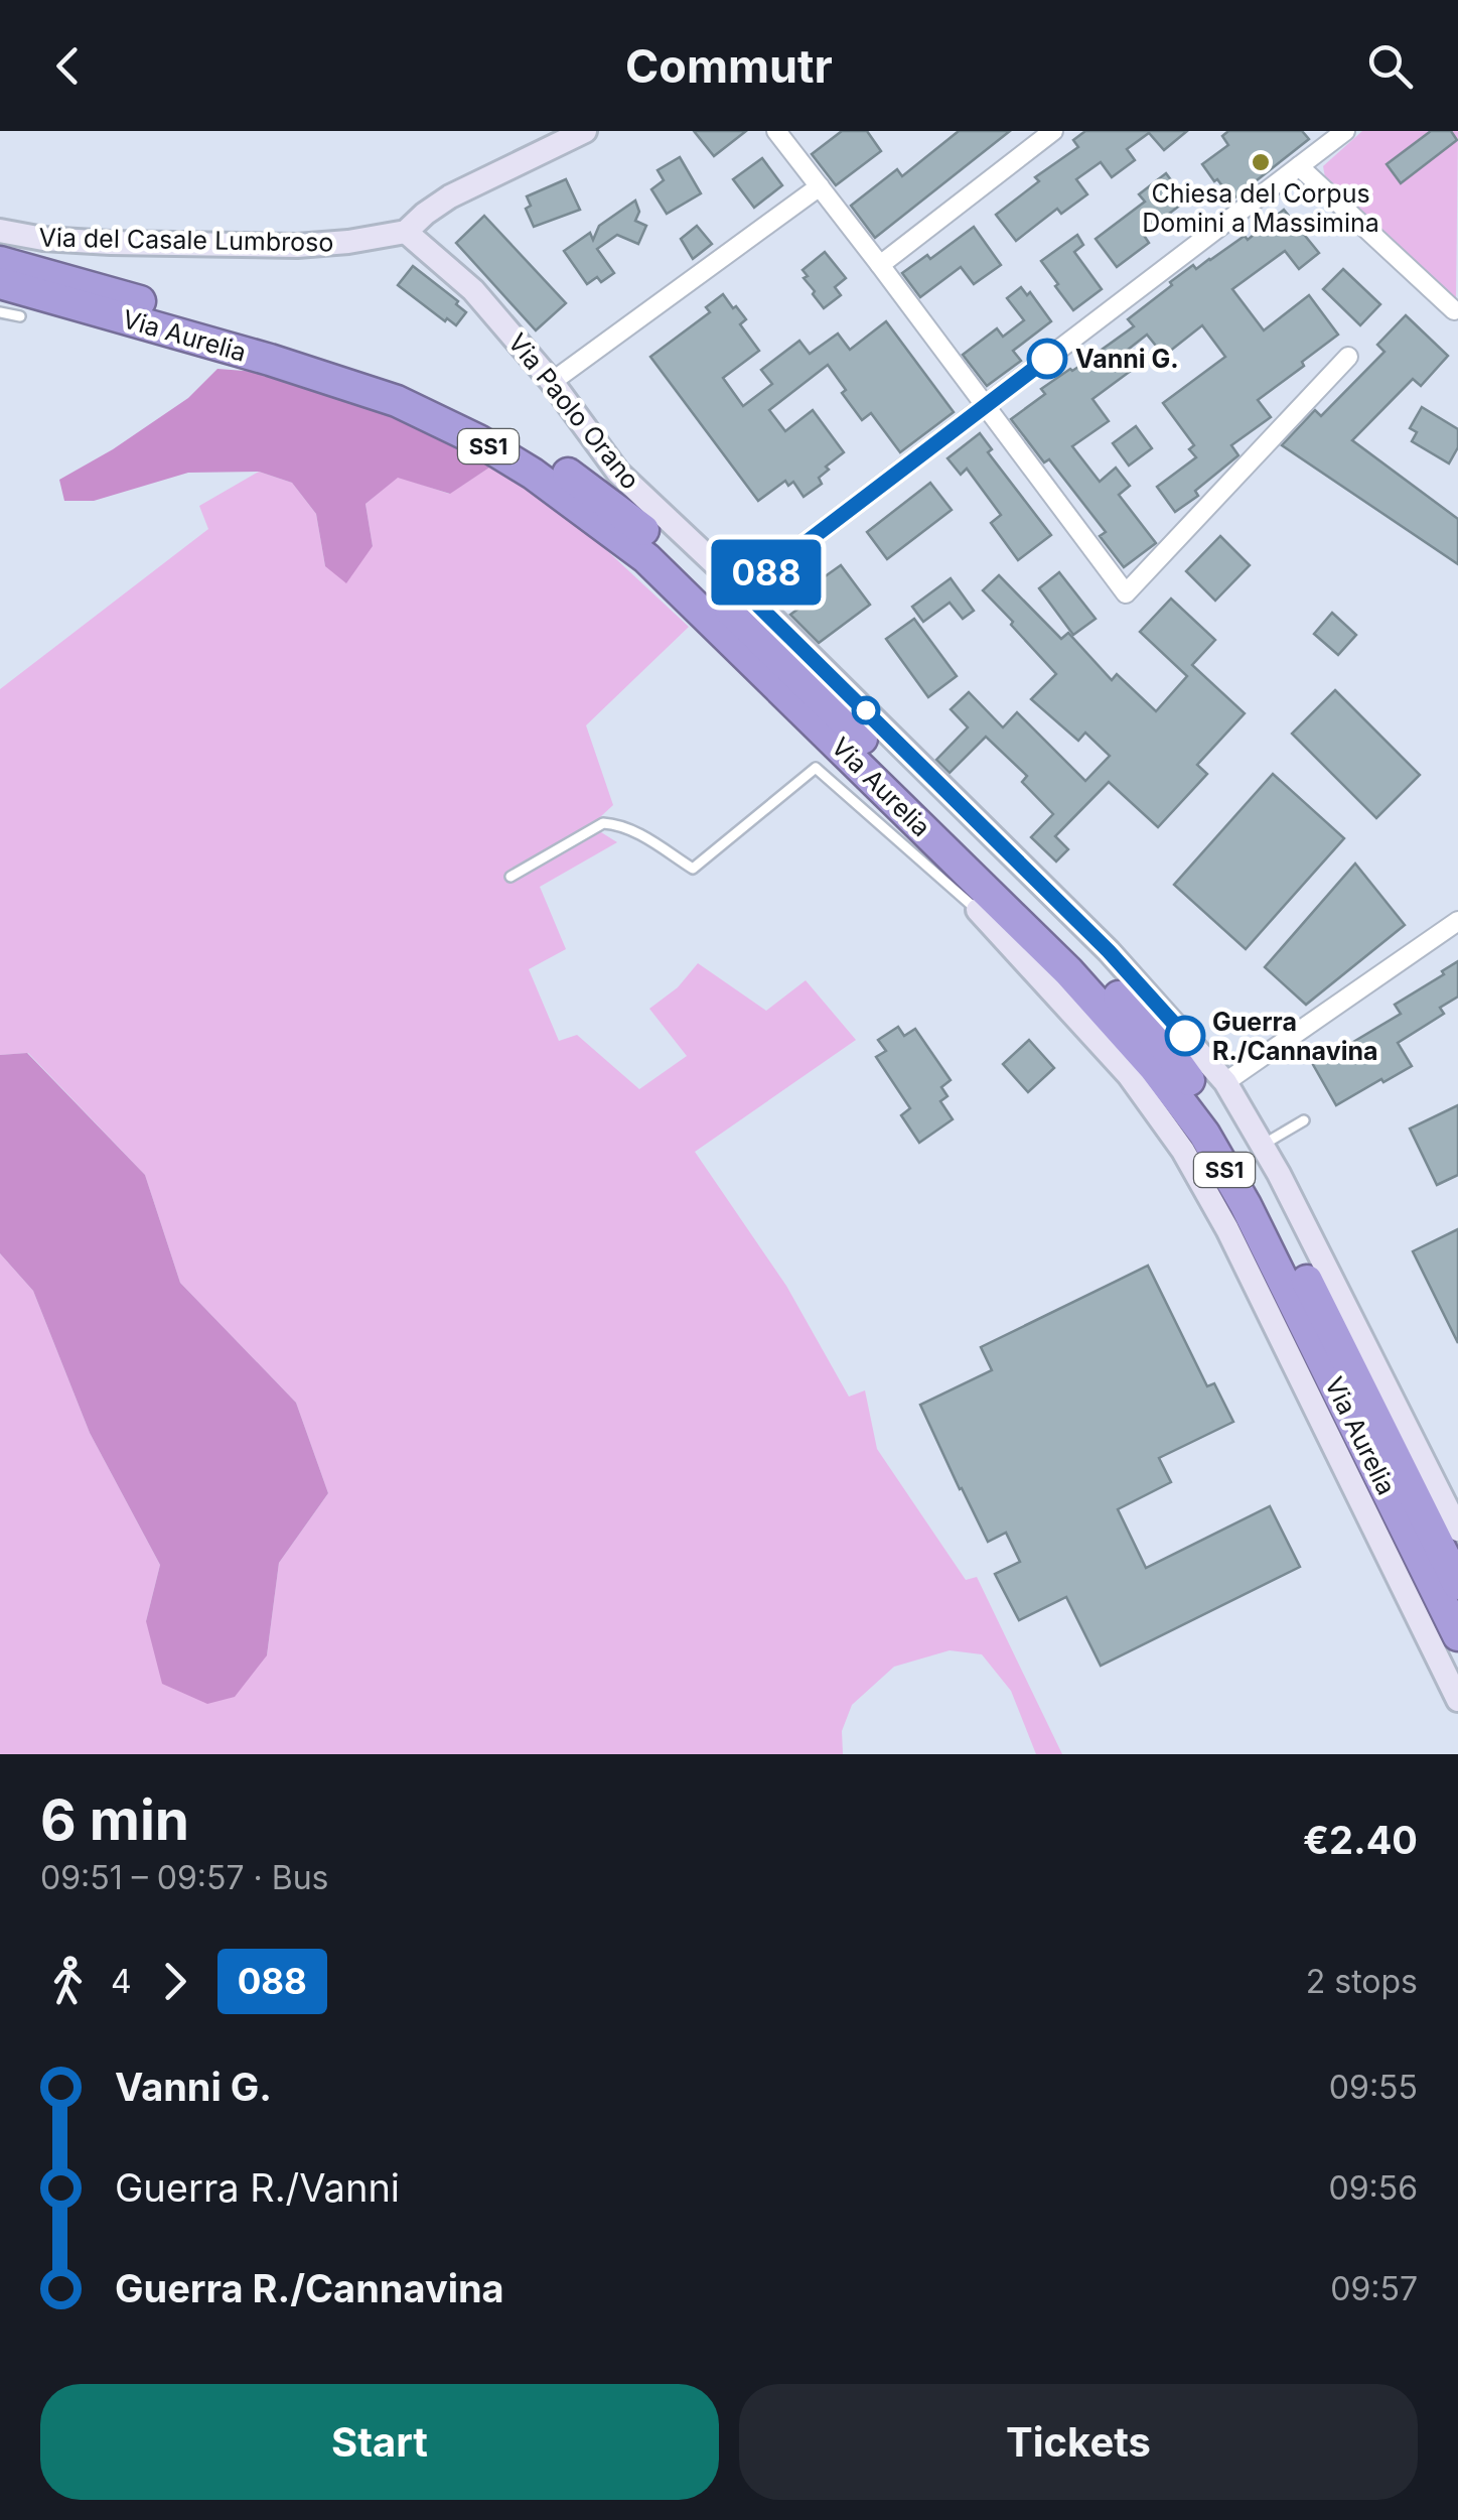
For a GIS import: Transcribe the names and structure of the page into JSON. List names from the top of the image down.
{
  "streets": {
    "highway": ["Via Aurelia", "SS1"],
    "street": ["Via del Casale Lumbroso", "Via Paolo Orano"]
  },
  "crossings": [
    ["Via del Casale Lumbroso", "Via Paolo Orano"],
    ["Via Aurelia", "Via Paolo Orano"]
  ],
  "places": ["Chiesa del Corpus Domini a Massimina", "Vanni G.", "Guerra R./Cannavina"],
  "lines": ["bus line 088"],
  "page": {
    "header": "Commutr",
    "on_map": "088",
    "heading": ["6 min", "09:51 – 09:57 · Bus", "€2.40"],
    "legs": ["4", "088", "2 stops"],
    "list": [
      {
        "name": "Vanni G.",
        "value": "09:55"
      },
      {
        "name": "Guerra R./Vanni",
        "value": "09:56"
      },
      {
        "name": "Guerra R./Cannavina",
        "value": "09:57"
      }
    ],
    "buttons": ["Start", "Tickets"]
  }
}
